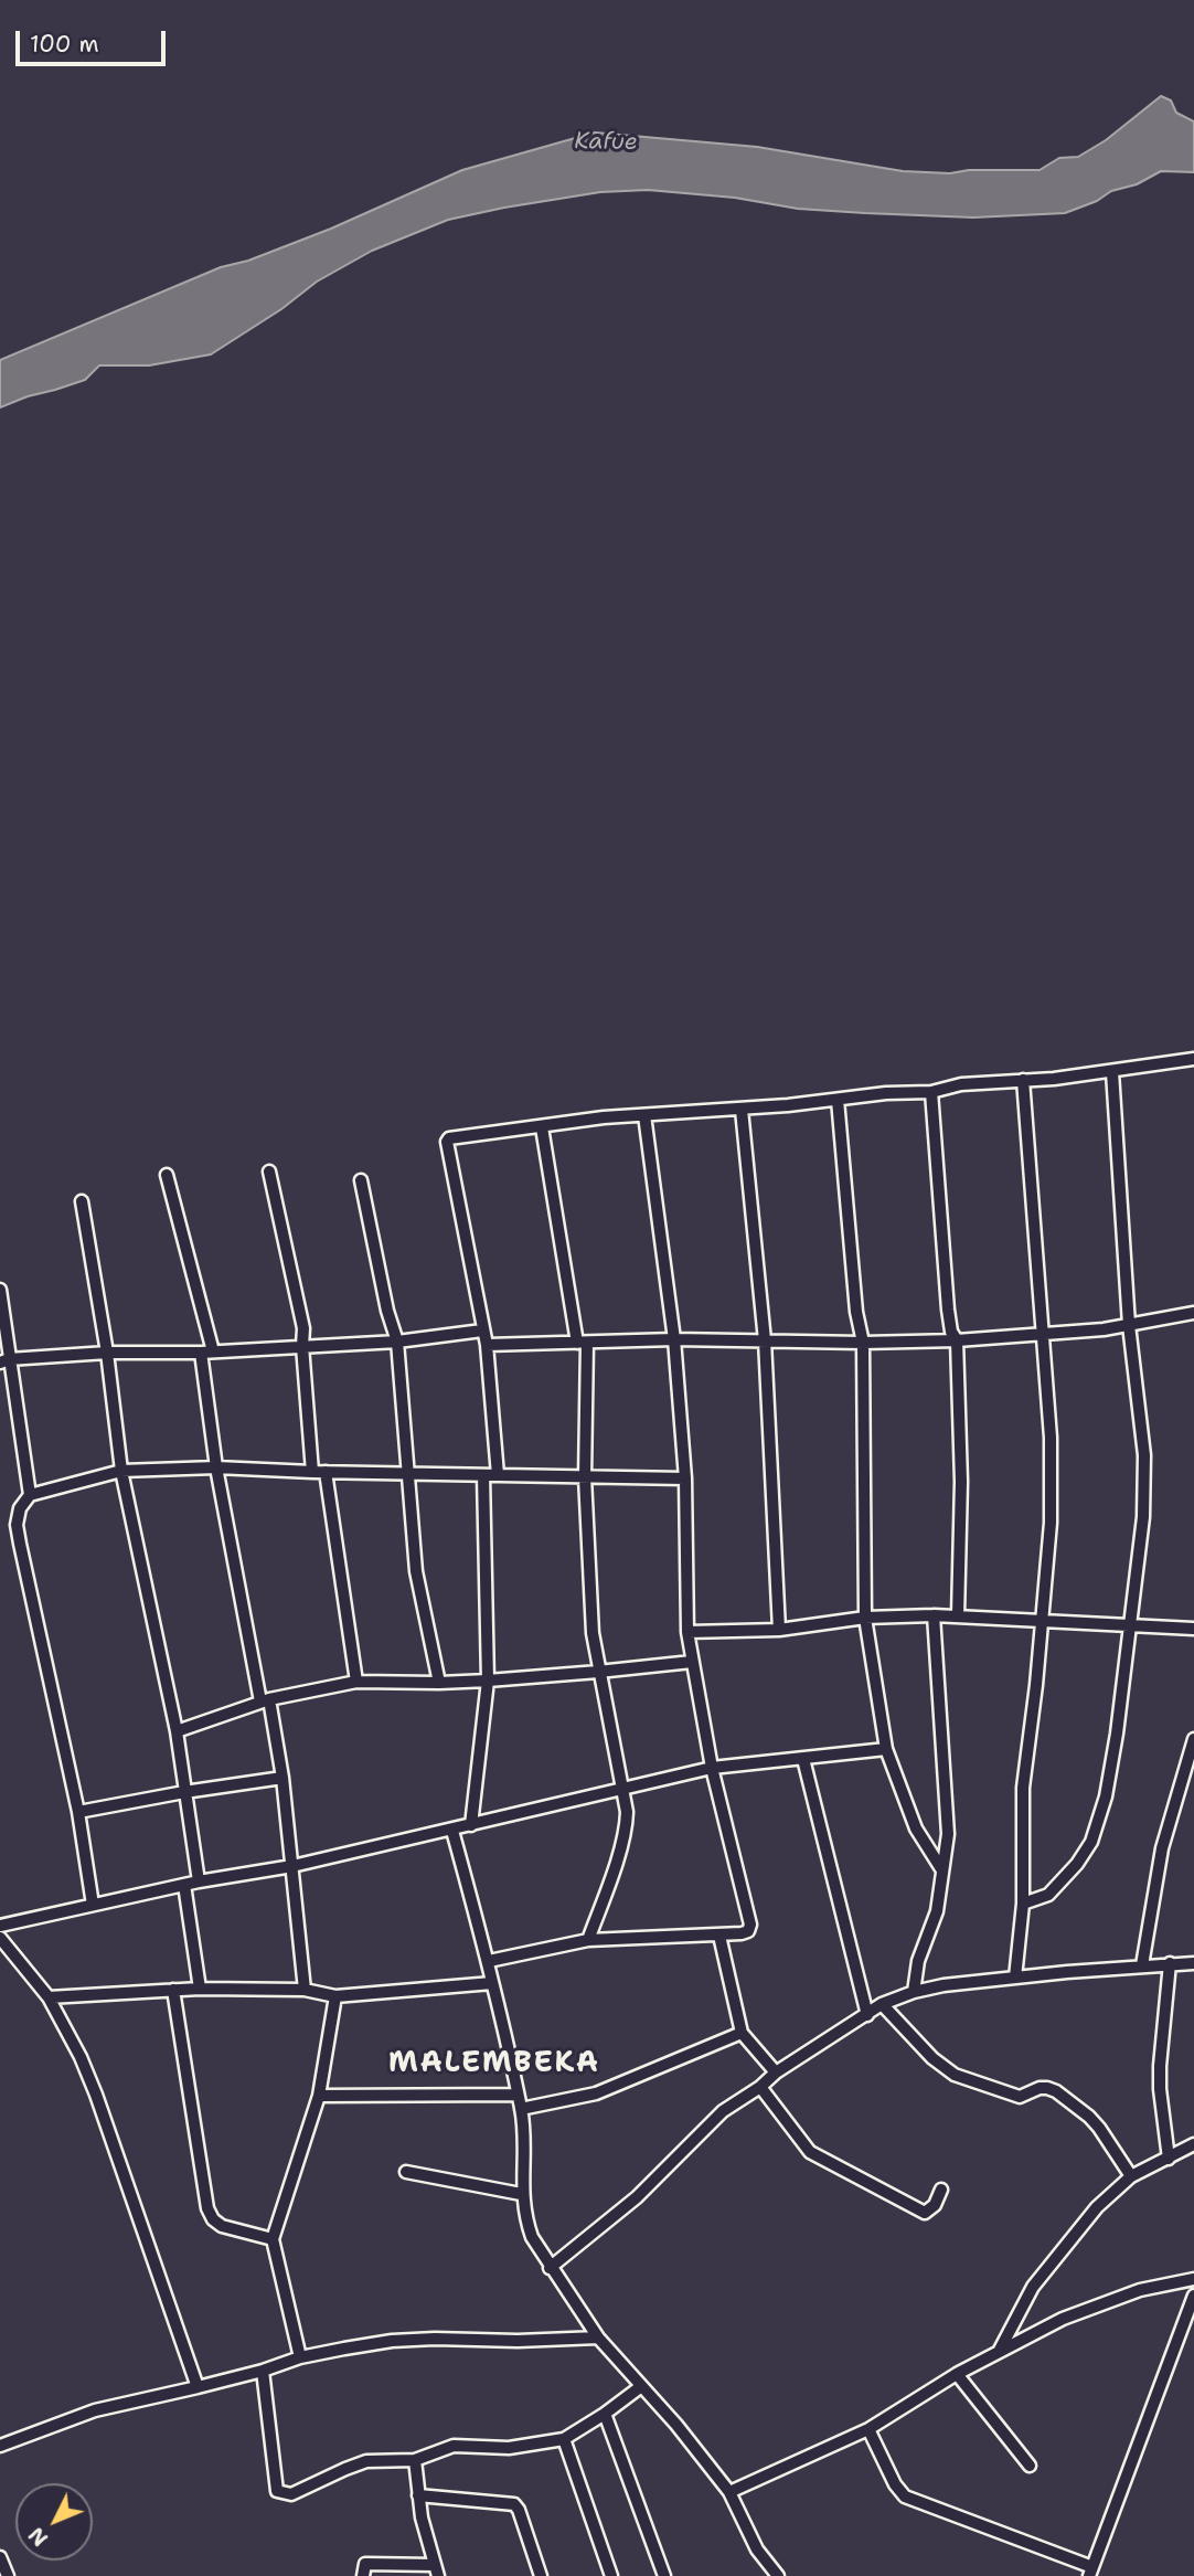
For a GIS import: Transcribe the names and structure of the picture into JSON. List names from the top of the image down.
{
  "districts": ["MALEMBEKA"],
  "water": ["Kafue"],
  "scale_bar": "100 m",
  "north": "bottom left"
}
